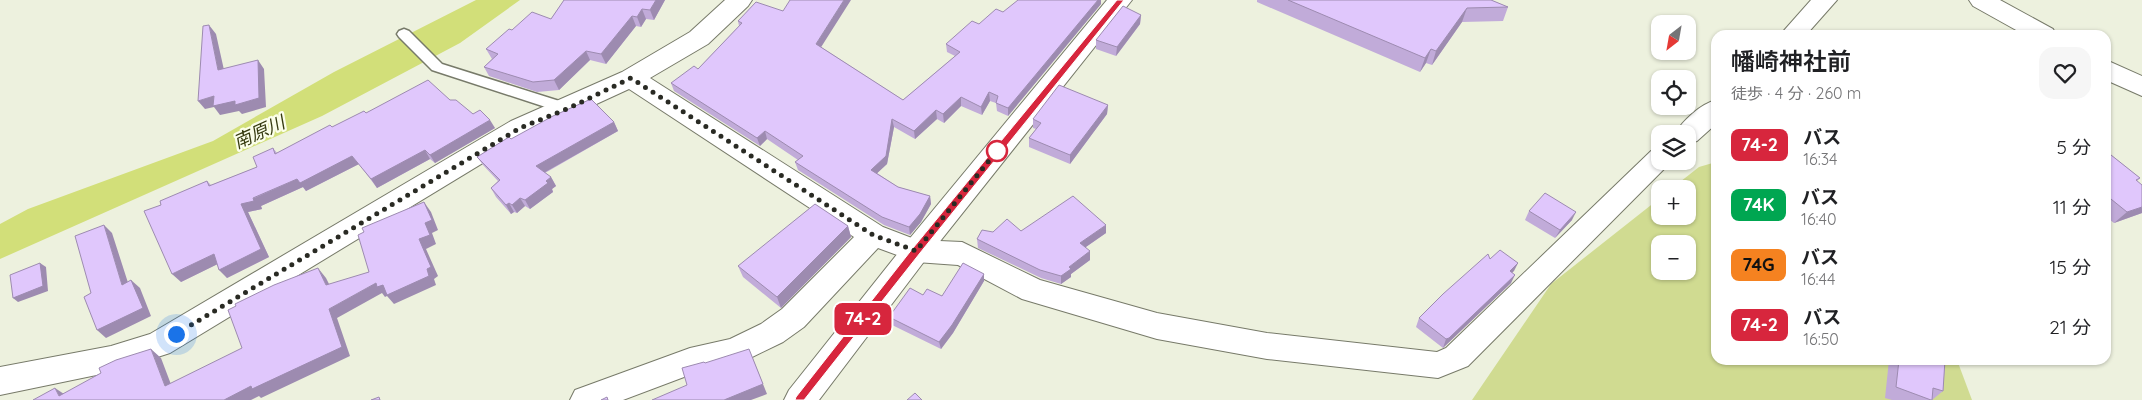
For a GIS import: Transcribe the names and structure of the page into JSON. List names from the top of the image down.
{
  "water": ["南原川"],
  "lines": ["bus line 74-2"],
  "north": "bottom left",
  "page": {
    "on_map": "74-2",
    "map_buttons": ["+", "−"],
    "heading": ["幡崎神社前", "徒歩 · 4 分 · 260 m"],
    "list": [
      {
        "mark": "74-2",
        "name": "バス",
        "note": "16:34",
        "value": "5 分"
      },
      {
        "mark": "74K",
        "name": "バス",
        "note": "16:40",
        "value": "11 分"
      },
      {
        "mark": "74G",
        "name": "バス",
        "note": "16:44",
        "value": "15 分"
      },
      {
        "mark": "74-2",
        "name": "バス",
        "note": "16:50",
        "value": "21 分"
      }
    ]
  }
}
